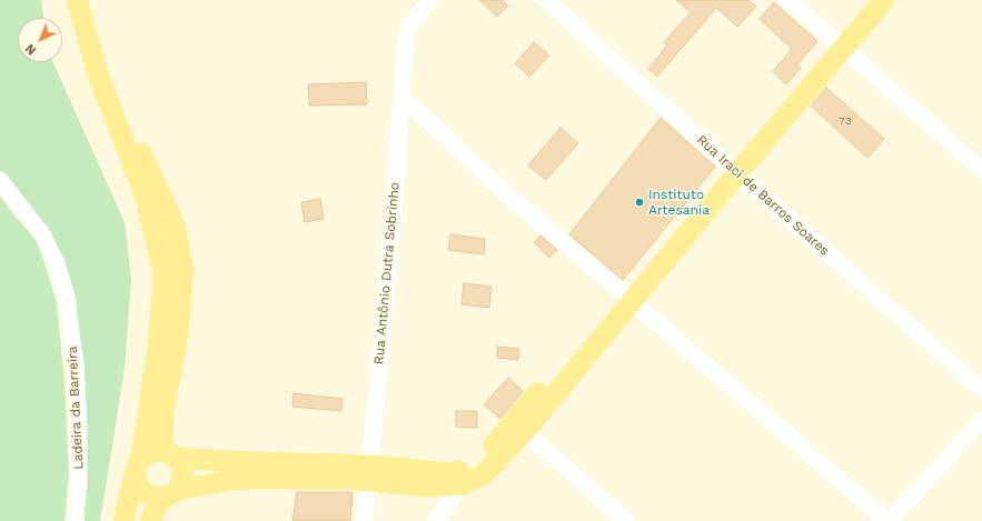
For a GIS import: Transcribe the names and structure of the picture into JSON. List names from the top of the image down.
{
  "streets": {
    "street": ["Rua Iraci de Barros Soares", "Rua Antônio Dutra Sobrinho", "Ladeira da Barreira"]
  },
  "places": ["Instituto Artesania"],
  "house_numbers": ["73"],
  "north": "bottom left"
}
